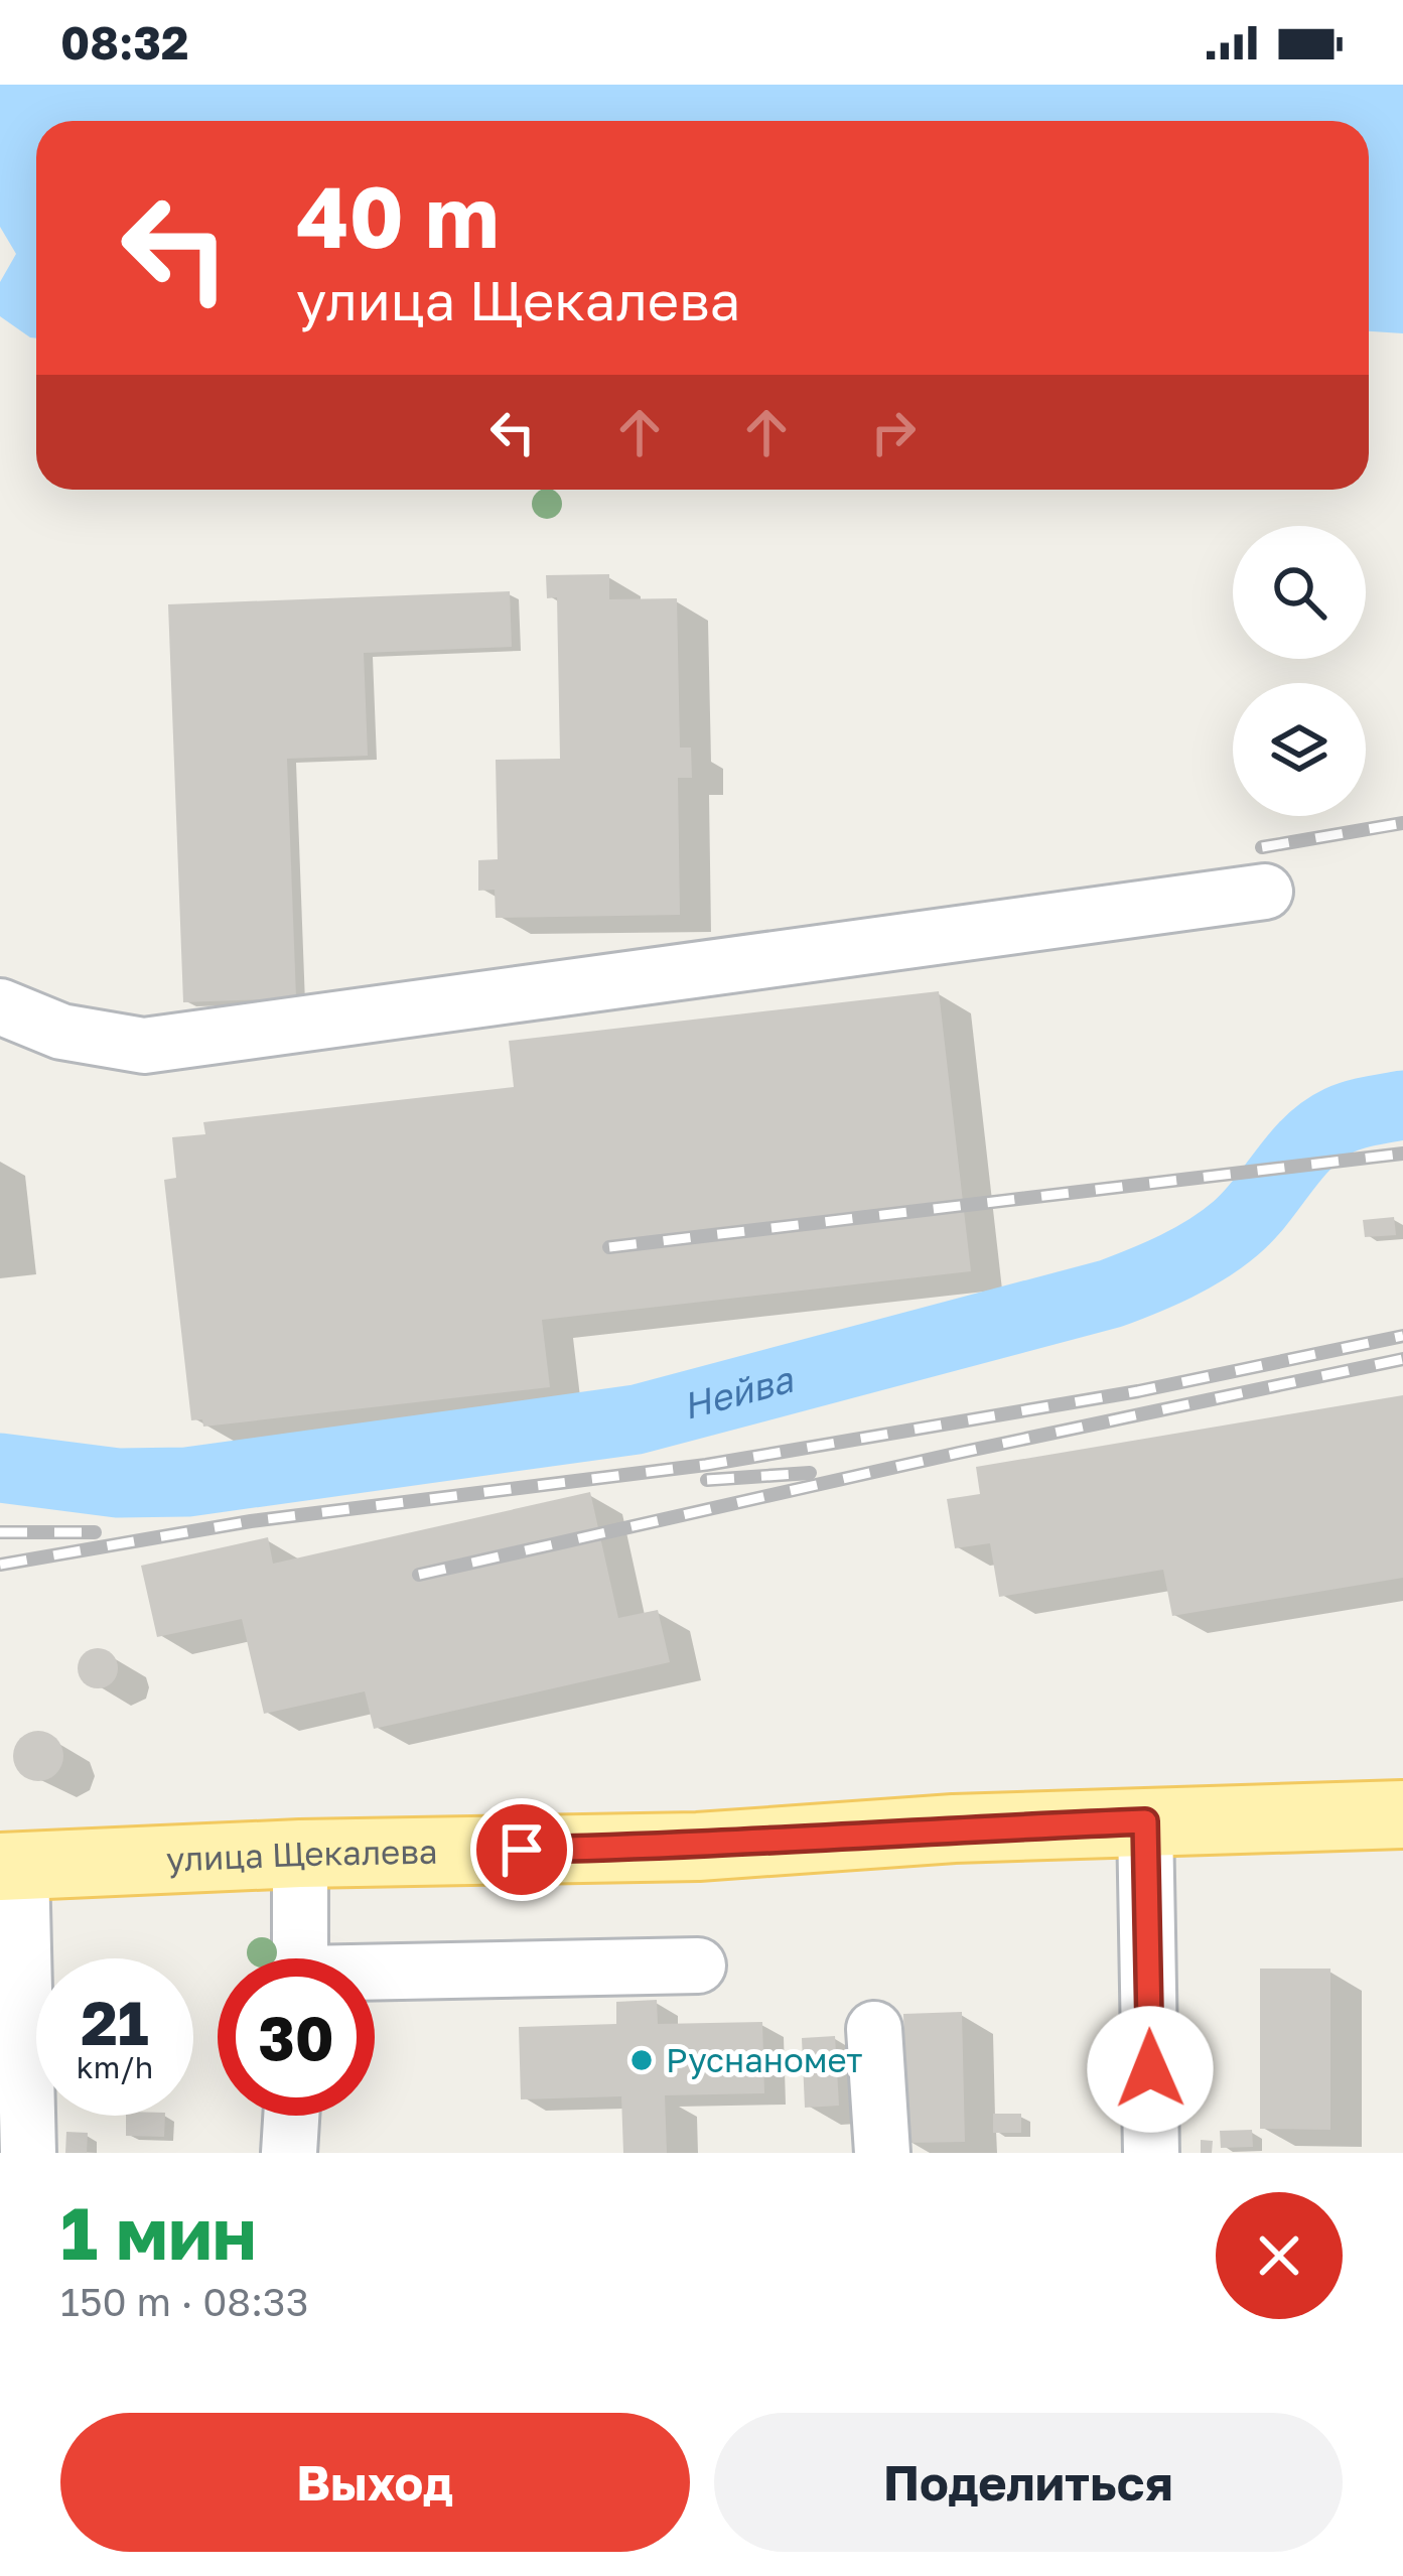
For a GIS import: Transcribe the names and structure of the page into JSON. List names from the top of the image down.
{
  "streets": {
    "main road": ["улица Щекалева"]
  },
  "water": ["Нейва"],
  "places": ["Руснаномет"],
  "page": {
    "status": "08:32",
    "turn": ["40 m", "улица Щекалева"],
    "speed": "21 km/h",
    "limit": "30",
    "heading": ["1 мин", "150 m · 08:33"],
    "buttons": ["Выход", "Поделиться"]
  }
}
